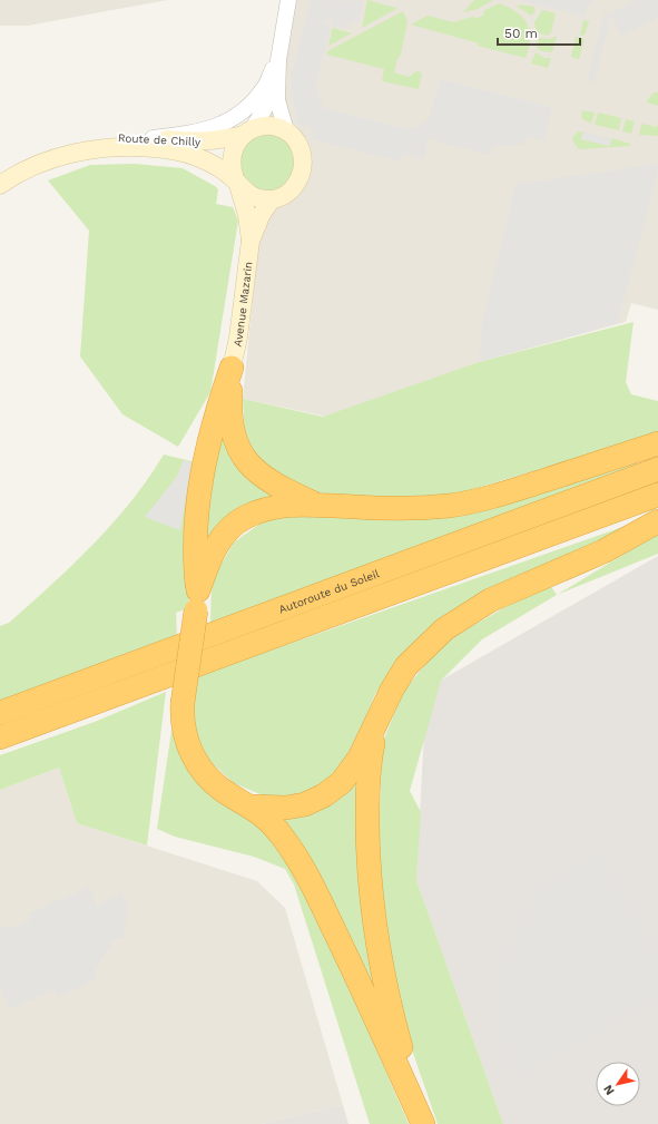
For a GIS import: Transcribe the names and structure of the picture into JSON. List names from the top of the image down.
{
  "streets": {
    "highway": ["Autoroute du Soleil"],
    "main road": ["Route de Chilly", "Avenue Mazarin"]
  },
  "crossings": [
    ["Route de Chilly", "Avenue Mazarin"]
  ],
  "scale_bar": "50 m",
  "north": "bottom left"
}
